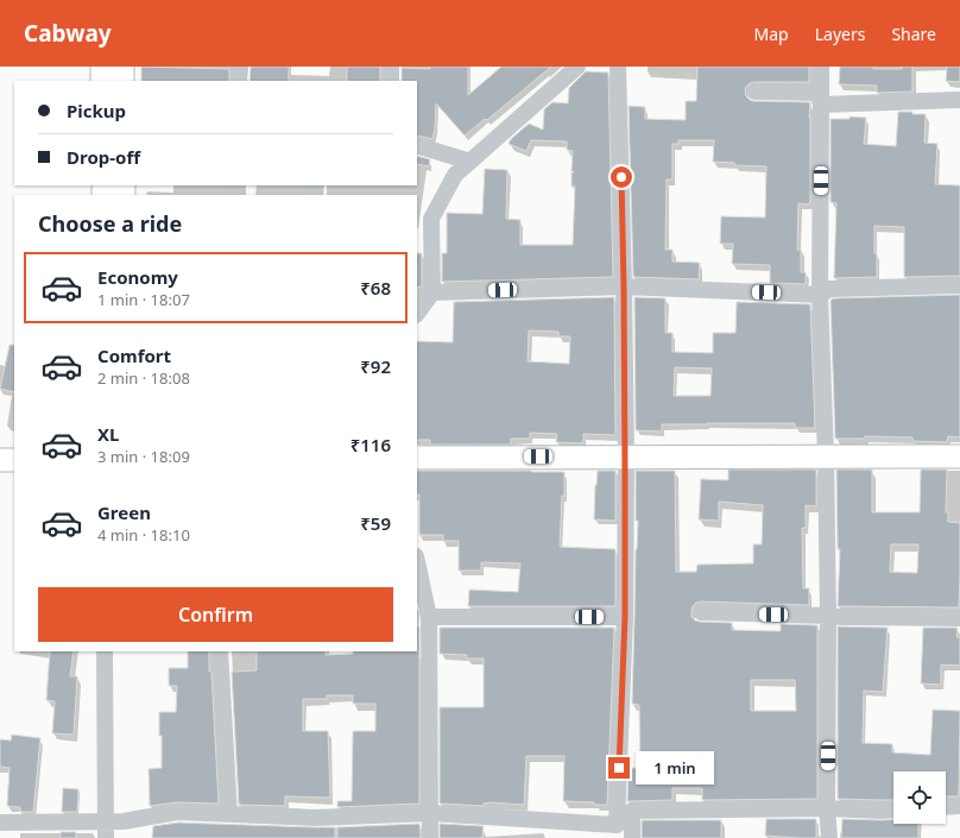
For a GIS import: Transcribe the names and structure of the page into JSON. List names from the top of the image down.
{
  "page": {
    "header": "Cabway",
    "nav": ["Map", "Layers", "Share"],
    "banner": ["Pickup", "Drop-off"],
    "heading": "Choose a ride",
    "list": [
      {
        "name": "Economy",
        "note": "1 min · 18:07",
        "value": "₹68"
      },
      {
        "name": "Comfort",
        "note": "2 min · 18:08",
        "value": "₹92"
      },
      {
        "name": "XL",
        "note": "3 min · 18:09",
        "value": "₹116"
      },
      {
        "name": "Green",
        "note": "4 min · 18:10",
        "value": "₹59"
      }
    ],
    "buttons": "Confirm",
    "bubble": "1 min"
  }
}
